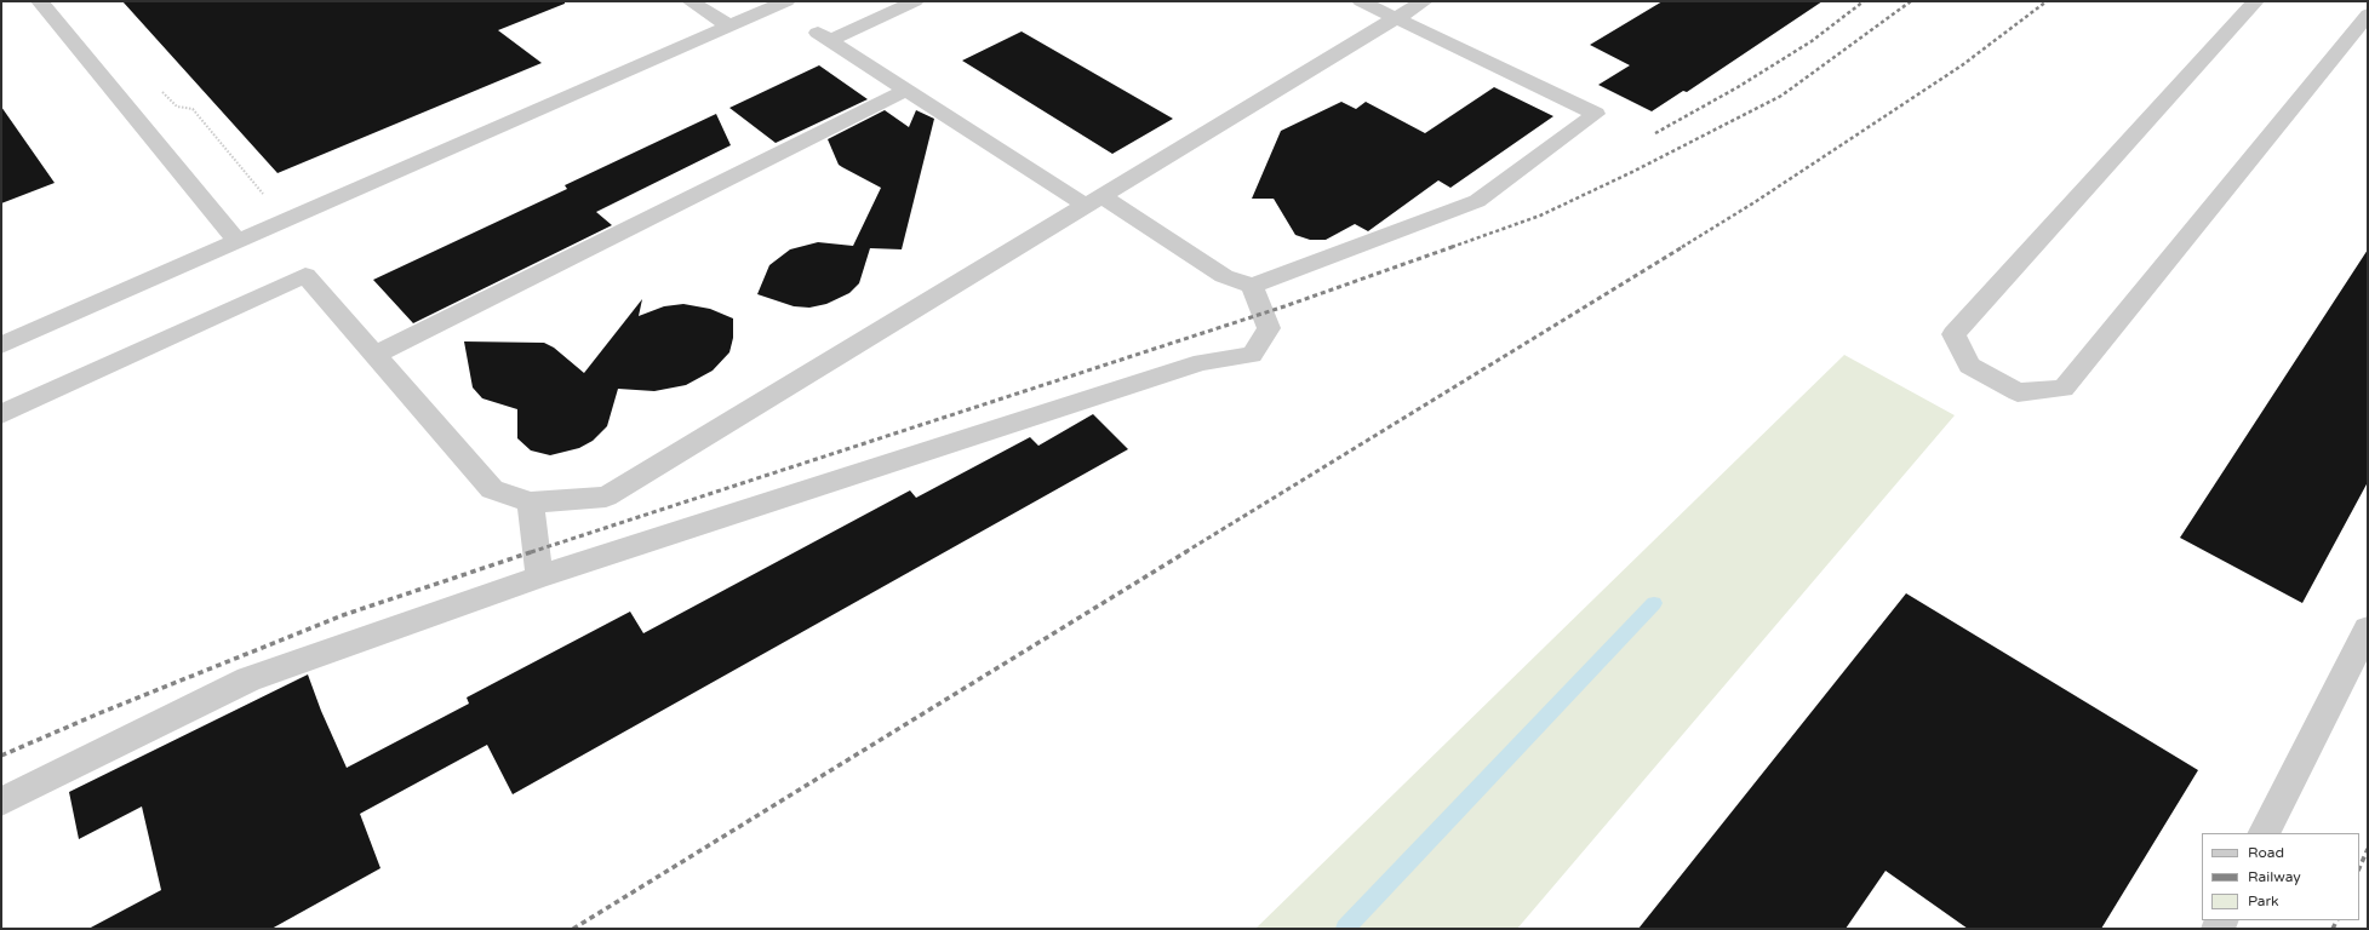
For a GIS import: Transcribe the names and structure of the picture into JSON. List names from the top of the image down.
{
  "legend": ["Road", "Railway", "Park"]
}
